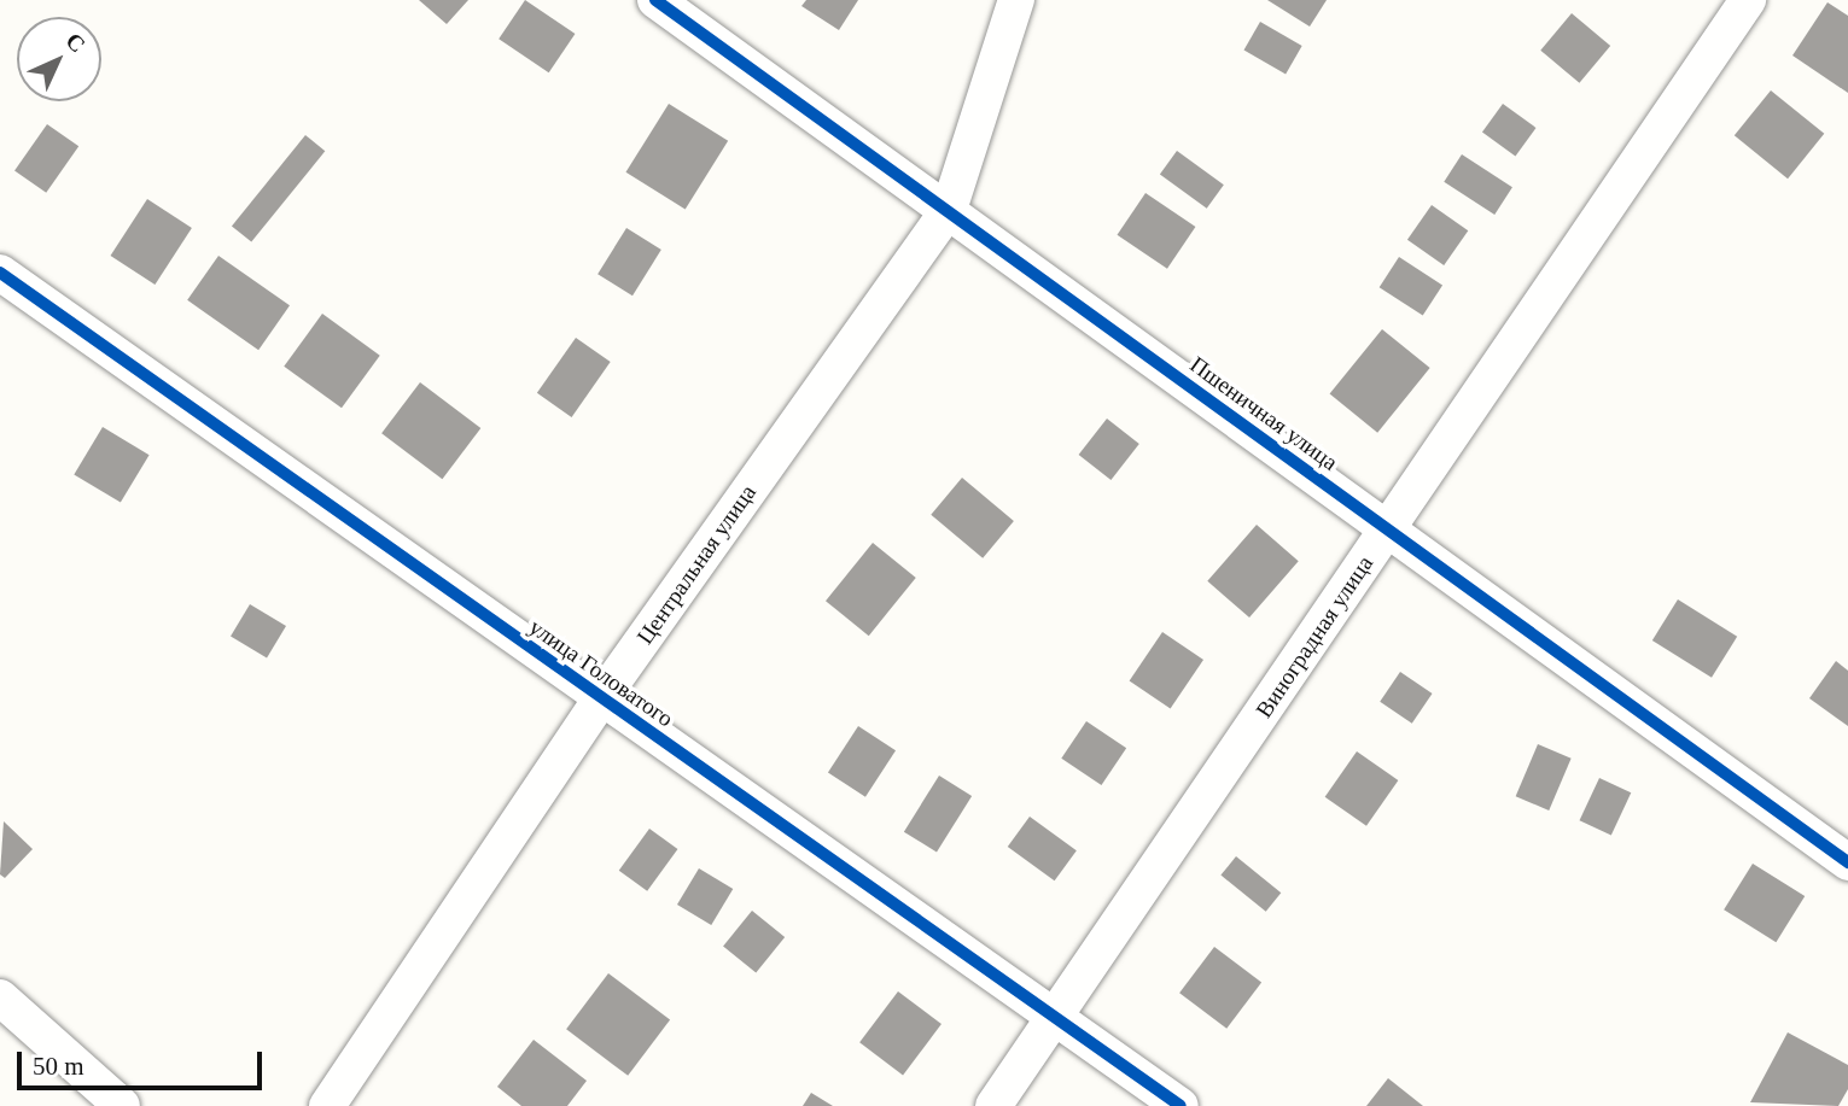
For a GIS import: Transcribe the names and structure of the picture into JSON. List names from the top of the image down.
{
  "streets": {
    "street": [
      "Пшеничная улица",
      "Центральная улица",
      "Виноградная улица",
      "улица Головатого"
    ]
  },
  "crossings": [
    ["Пшеничная улица", "Центральная улица"],
    ["Пшеничная улица", "Виноградная улица"],
    ["Центральная улица", "улица Головатого"],
    ["Виноградная улица", "улица Головатого"]
  ],
  "scale_bar": "50 m",
  "north": "top right"
}
